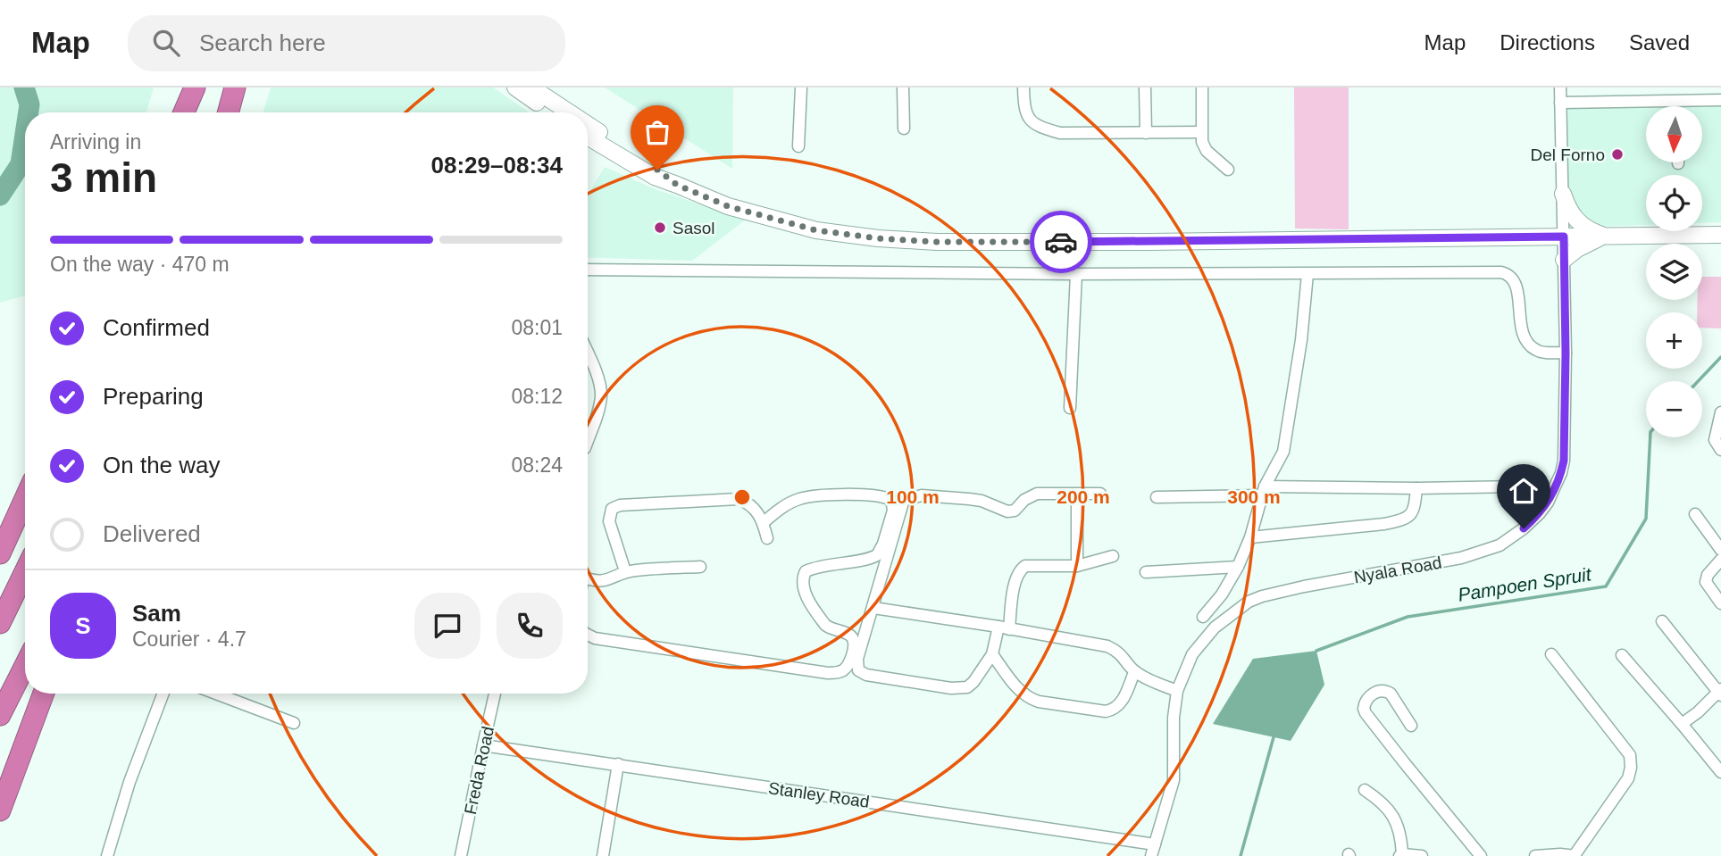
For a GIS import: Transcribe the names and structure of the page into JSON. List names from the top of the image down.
{
  "streets": {
    "street": ["Nyala Road", "Freda Road", "Stanley Road"]
  },
  "crossings": [
    ["Nyala Road", "Stanley Road"],
    ["Freda Road", "Stanley Road"]
  ],
  "water": ["Pampoen Spruit"],
  "places": ["Del Forno", "Sasol"],
  "north": "bottom",
  "page": {
    "header": "Map",
    "search": "Search here",
    "nav": ["Map", "Directions", "Saved"],
    "map_buttons": ["+", "−"],
    "heading": ["3 min", "Arriving in", "08:29–08:34"],
    "panel": ["Sam", "Courier · 4.7"],
    "bar": "On the way · 470 m",
    "list": [
      ["Confirmed", "08:01"],
      ["Preparing", "08:12"],
      ["On the way", "08:24"],
      "Delivered"
    ],
    "round": "S"
  },
  "rings": ["100 m", "200 m", "300 m"]
}
